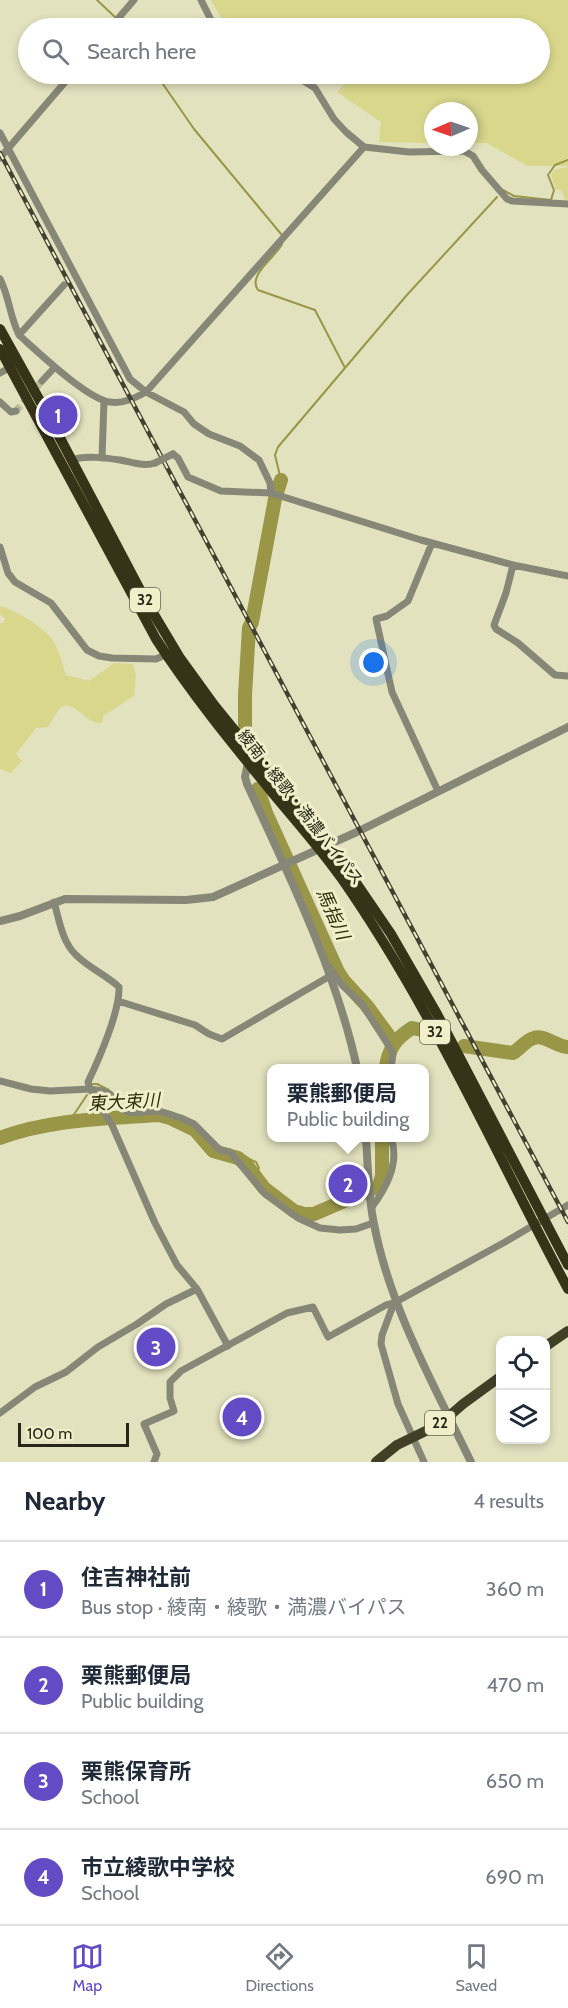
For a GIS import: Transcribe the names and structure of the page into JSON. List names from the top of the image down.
{
  "streets": {
    "highway": ["32", "綾南・綾歌・満濃バイパス"],
    "main road": ["22"]
  },
  "water": ["馬指川", "東大束川"],
  "scale_bar": "100 m",
  "north": "left",
  "page": {
    "search": "Search here",
    "pins": [
      "1",
      "2",
      "3",
      "4"
    ],
    "popup": ["栗熊郵便局", "Public building"],
    "scale": "100 m",
    "heading": ["Nearby", "4 results"],
    "list": [
      {
        "mark": "1",
        "name": "住吉神社前",
        "note": "Bus stop · 綾南・綾歌・満濃バイパス",
        "value": "360 m"
      },
      {
        "mark": "2",
        "name": "栗熊郵便局",
        "note": "Public building",
        "value": "470 m"
      },
      {
        "mark": "3",
        "name": "栗熊保育所",
        "note": "School",
        "value": "650 m"
      },
      {
        "mark": "4",
        "name": "市立綾歌中学校",
        "note": "School",
        "value": "690 m"
      }
    ],
    "nav": ["Map", "Directions", "Saved"]
  }
}
